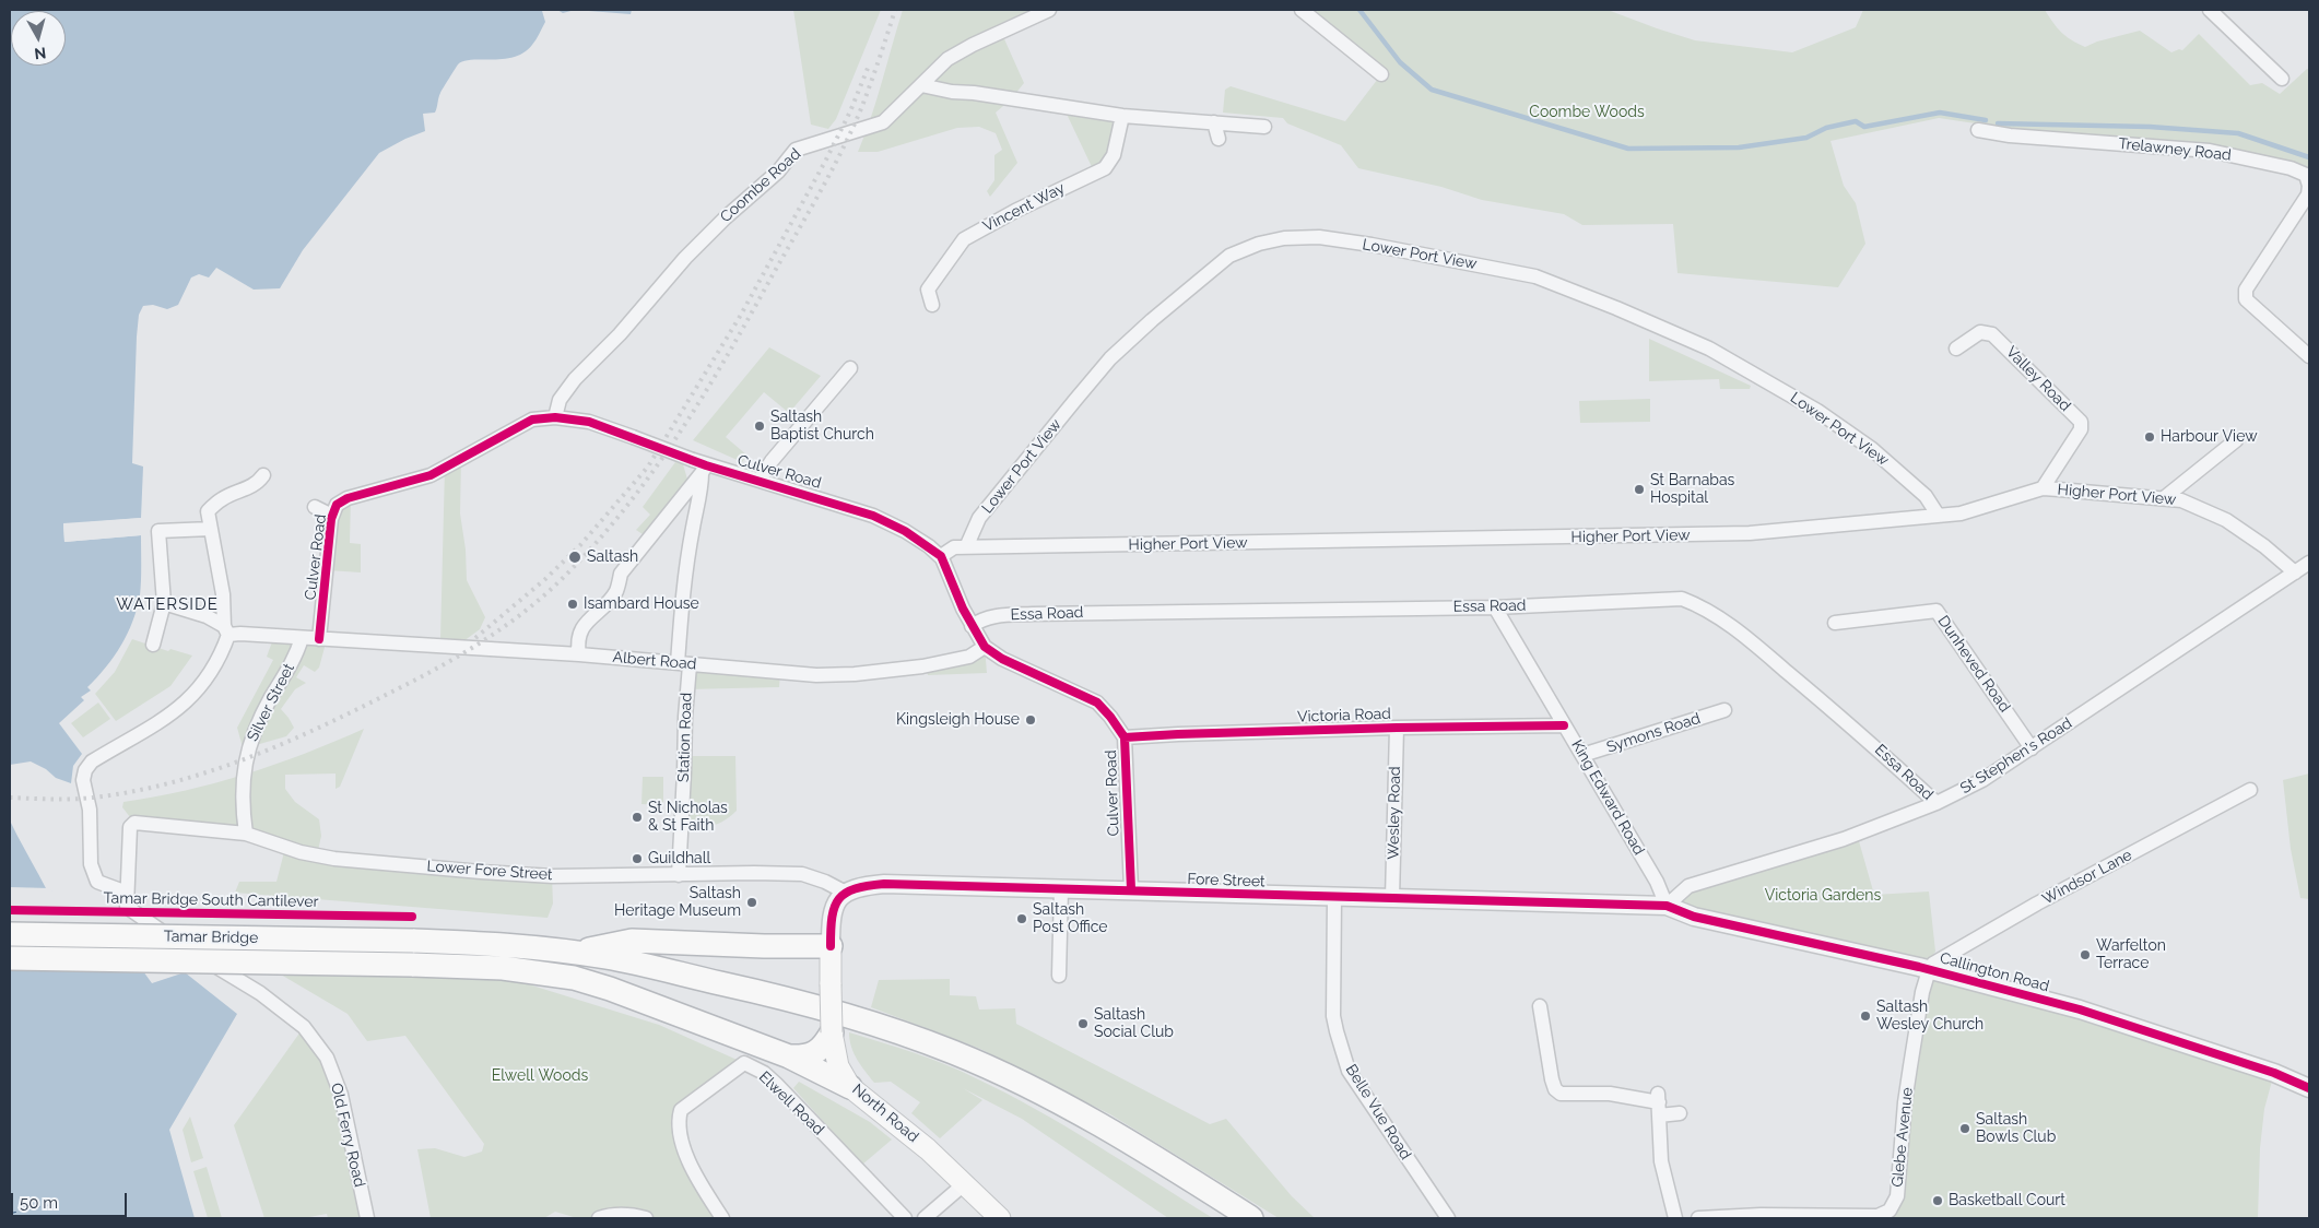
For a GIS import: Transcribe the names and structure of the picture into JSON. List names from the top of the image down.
{
  "streets": {
    "highway": ["Tamar Bridge"],
    "main road": ["North Road"],
    "street": [
      "Trelawney Road",
      "Coombe Road",
      "Vincent Way",
      "Lower Port View",
      "Valley Road",
      "Culver Road",
      "Higher Port View",
      "Essa Road",
      "Albert Road",
      "Dunheved Road",
      "Silver Street",
      "Victoria Road",
      "Symons Road",
      "Station Road",
      "St Stephen's Road",
      "King Edward Road",
      "Wesley Road",
      "Lower Fore Street",
      "Windsor Lane",
      "Fore Street",
      "Callington Road",
      "Elwell Road",
      "Belle Vue Road",
      "Old Ferry Road",
      "Glebe Avenue"
    ],
    "cycle path": ["Tamar Bridge South Cantilever"]
  },
  "crossings": [
    ["Coombe Road", "Culver Road"],
    ["Lower Port View", "Higher Port View"],
    ["Valley Road", "Higher Port View"],
    ["Culver Road", "Higher Port View"],
    ["Culver Road", "Essa Road"],
    ["Culver Road", "Albert Road"],
    ["Culver Road", "Victoria Road"],
    ["Culver Road", "Station Road"],
    ["Culver Road", "Fore Street"],
    ["Higher Port View", "St Stephen's Road"],
    ["Essa Road", "St Stephen's Road"],
    ["Essa Road", "King Edward Road"],
    ["Albert Road", "Silver Street"],
    ["Albert Road", "Station Road"],
    ["Dunheved Road", "St Stephen's Road"],
    ["Silver Street", "Lower Fore Street"],
    ["Victoria Road", "King Edward Road"],
    ["Victoria Road", "Wesley Road"],
    ["Symons Road", "King Edward Road"],
    ["Station Road", "Lower Fore Street"],
    ["St Stephen's Road", "King Edward Road"],
    ["St Stephen's Road", "Fore Street"],
    ["St Stephen's Road", "Callington Road"],
    ["King Edward Road", "Fore Street"],
    ["King Edward Road", "Callington Road"],
    ["Wesley Road", "Fore Street"],
    ["Lower Fore Street", "Fore Street"],
    ["Lower Fore Street", "Old Ferry Road"],
    ["Windsor Lane", "Callington Road"],
    ["Windsor Lane", "Glebe Avenue"],
    ["Fore Street", "Callington Road"],
    ["Fore Street", "Belle Vue Road"],
    ["Callington Road", "Glebe Avenue"]
  ],
  "districts": ["WATERSIDE"],
  "parks": ["Coombe Woods", "Victoria Gardens", "Elwell Woods"],
  "places": [
    "Saltash Baptist Church",
    "Harbour View",
    "St Barnabas Hospital",
    "Saltash",
    "Isambard House",
    "Kingsleigh House",
    "St Nicholas & St Faith",
    "Guildhall",
    "Saltash Heritage Museum",
    "Saltash Post Office",
    "Warfelton Terrace",
    "Saltash Wesley Church",
    "Saltash Social Club",
    "Saltash Bowls Club",
    "Basketball Court"
  ],
  "scale_bar": "50 m",
  "north": "bottom"
}
